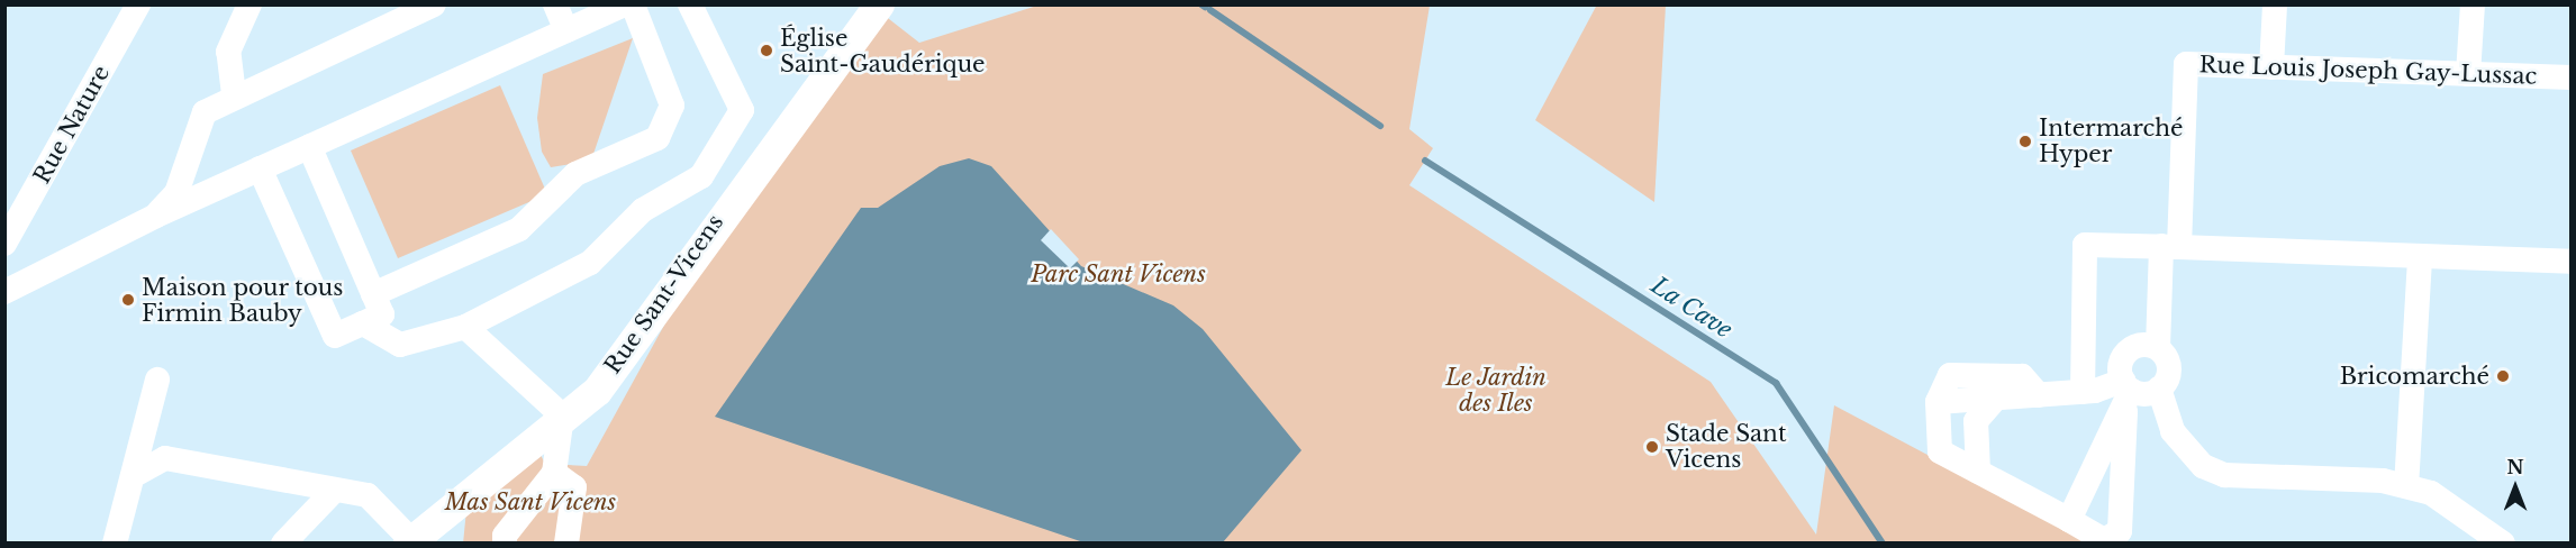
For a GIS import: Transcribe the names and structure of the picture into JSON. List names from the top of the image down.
{
  "streets": {
    "main road": ["Rue Sant-Vicens"],
    "street": ["Rue Louis Joseph Gay-Lussac", "Rue Nature"]
  },
  "water": ["La Cave"],
  "parks": ["Parc Sant Vicens", "Le Jardin des Iles", "Mas Sant Vicens"],
  "places": [
    "Église Saint-Gaudérique",
    "Intermarché Hyper",
    "Maison pour tous Firmin Bauby",
    "Bricomarché",
    "Stade Sant Vicens"
  ],
  "north": "top"
}
